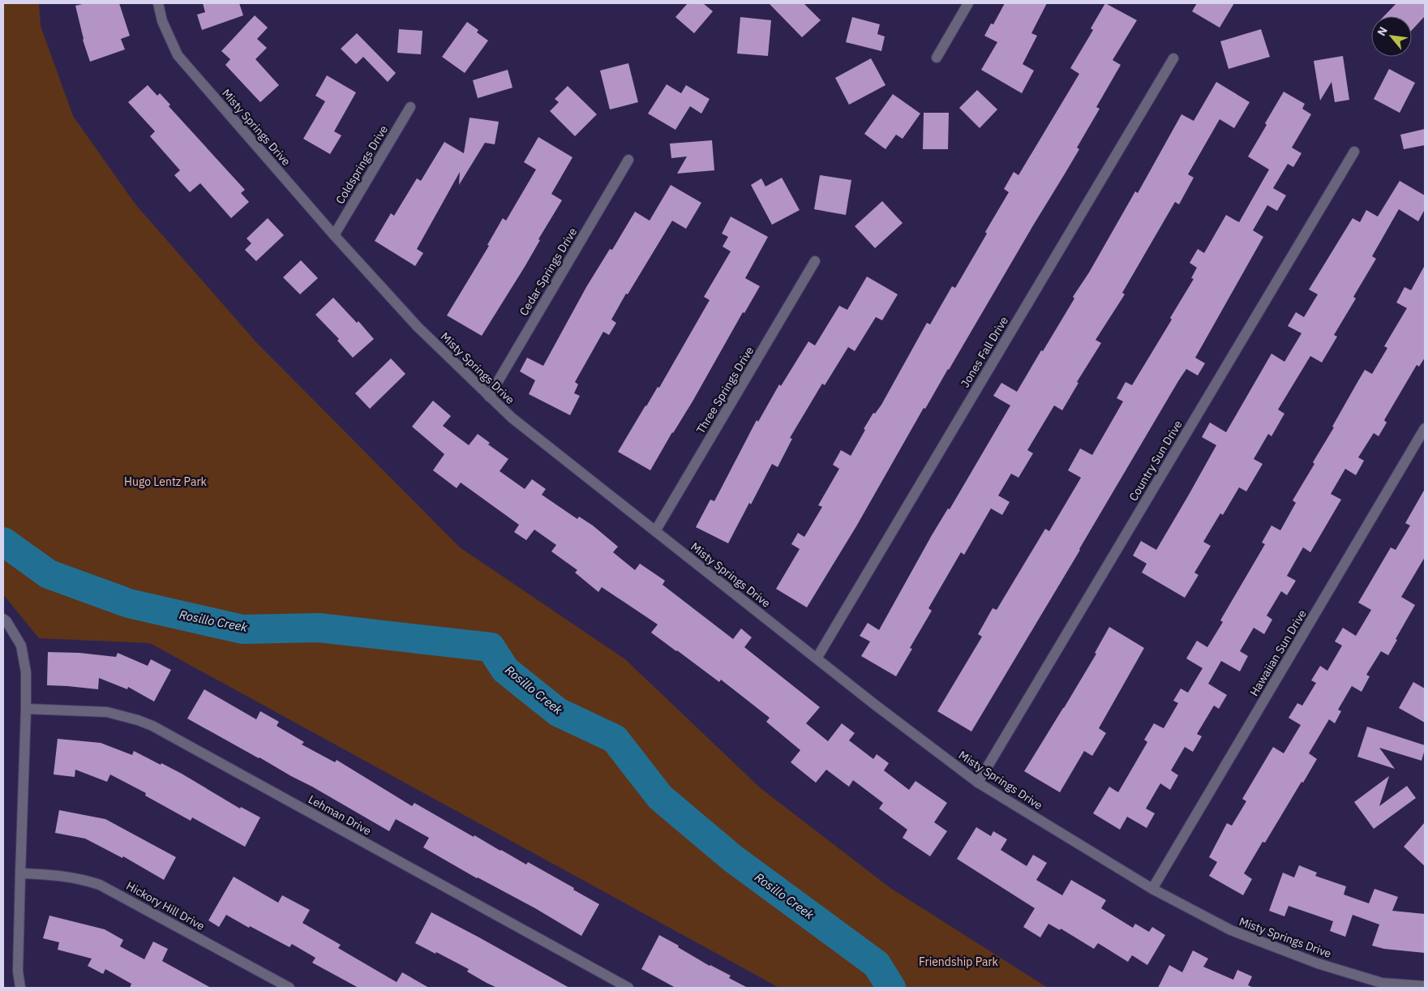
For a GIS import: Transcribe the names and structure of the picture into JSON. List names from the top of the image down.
{
  "streets": {
    "street": [
      "Misty Springs Drive",
      "Coldsprings Drive",
      "Cedar Springs Drive",
      "Jones Fall Drive",
      "Three Springs Drive",
      "Country Sun Drive",
      "Hawaiian Sun Drive",
      "Lehman Drive",
      "Hickory Hill Drive"
    ]
  },
  "crossings": [
    ["Misty Springs Drive", "Coldsprings Drive"],
    ["Misty Springs Drive", "Cedar Springs Drive"],
    ["Misty Springs Drive", "Jones Fall Drive"],
    ["Misty Springs Drive", "Three Springs Drive"],
    ["Misty Springs Drive", "Country Sun Drive"],
    ["Misty Springs Drive", "Hawaiian Sun Drive"]
  ],
  "water": ["Rosillo Creek"],
  "parks": ["Hugo Lentz Park", "Friendship Park"],
  "north": "top left"
}
